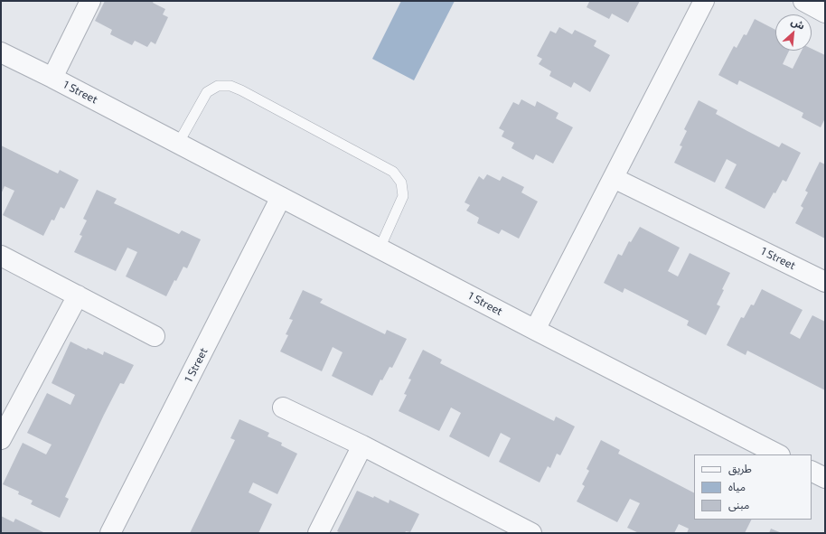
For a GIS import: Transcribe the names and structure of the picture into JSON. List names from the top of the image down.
{
  "streets": {
    "street": ["1 Street"]
  },
  "legend": ["طريق", "مياه", "مبنى"],
  "north": "top right"
}
